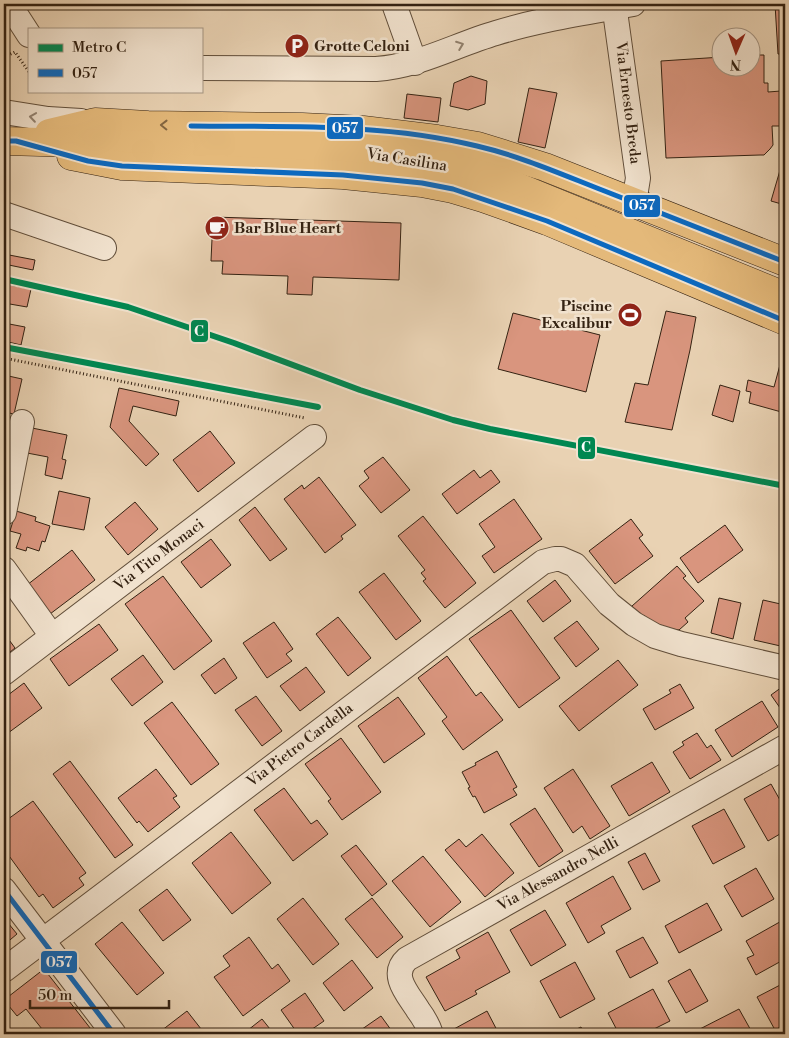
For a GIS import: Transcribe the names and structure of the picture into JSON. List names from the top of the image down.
{
  "streets": {
    "main road": ["Via Casilina"],
    "street": [
      "Via Ernesto Breda",
      "Via Tito Monaci",
      "Via Pietro Cardella",
      "Via Alessandro Nelli"
    ]
  },
  "places": {
    "parking": ["Grotte Celoni"],
    "cafe": ["Bar Blue Heart"],
    "sports": ["Piscine Excalibur"]
  },
  "lines": ["transit line 057", "metro line C"],
  "legend": ["Metro C", "057"],
  "scale_bar": "50 m",
  "north": "bottom"
}
